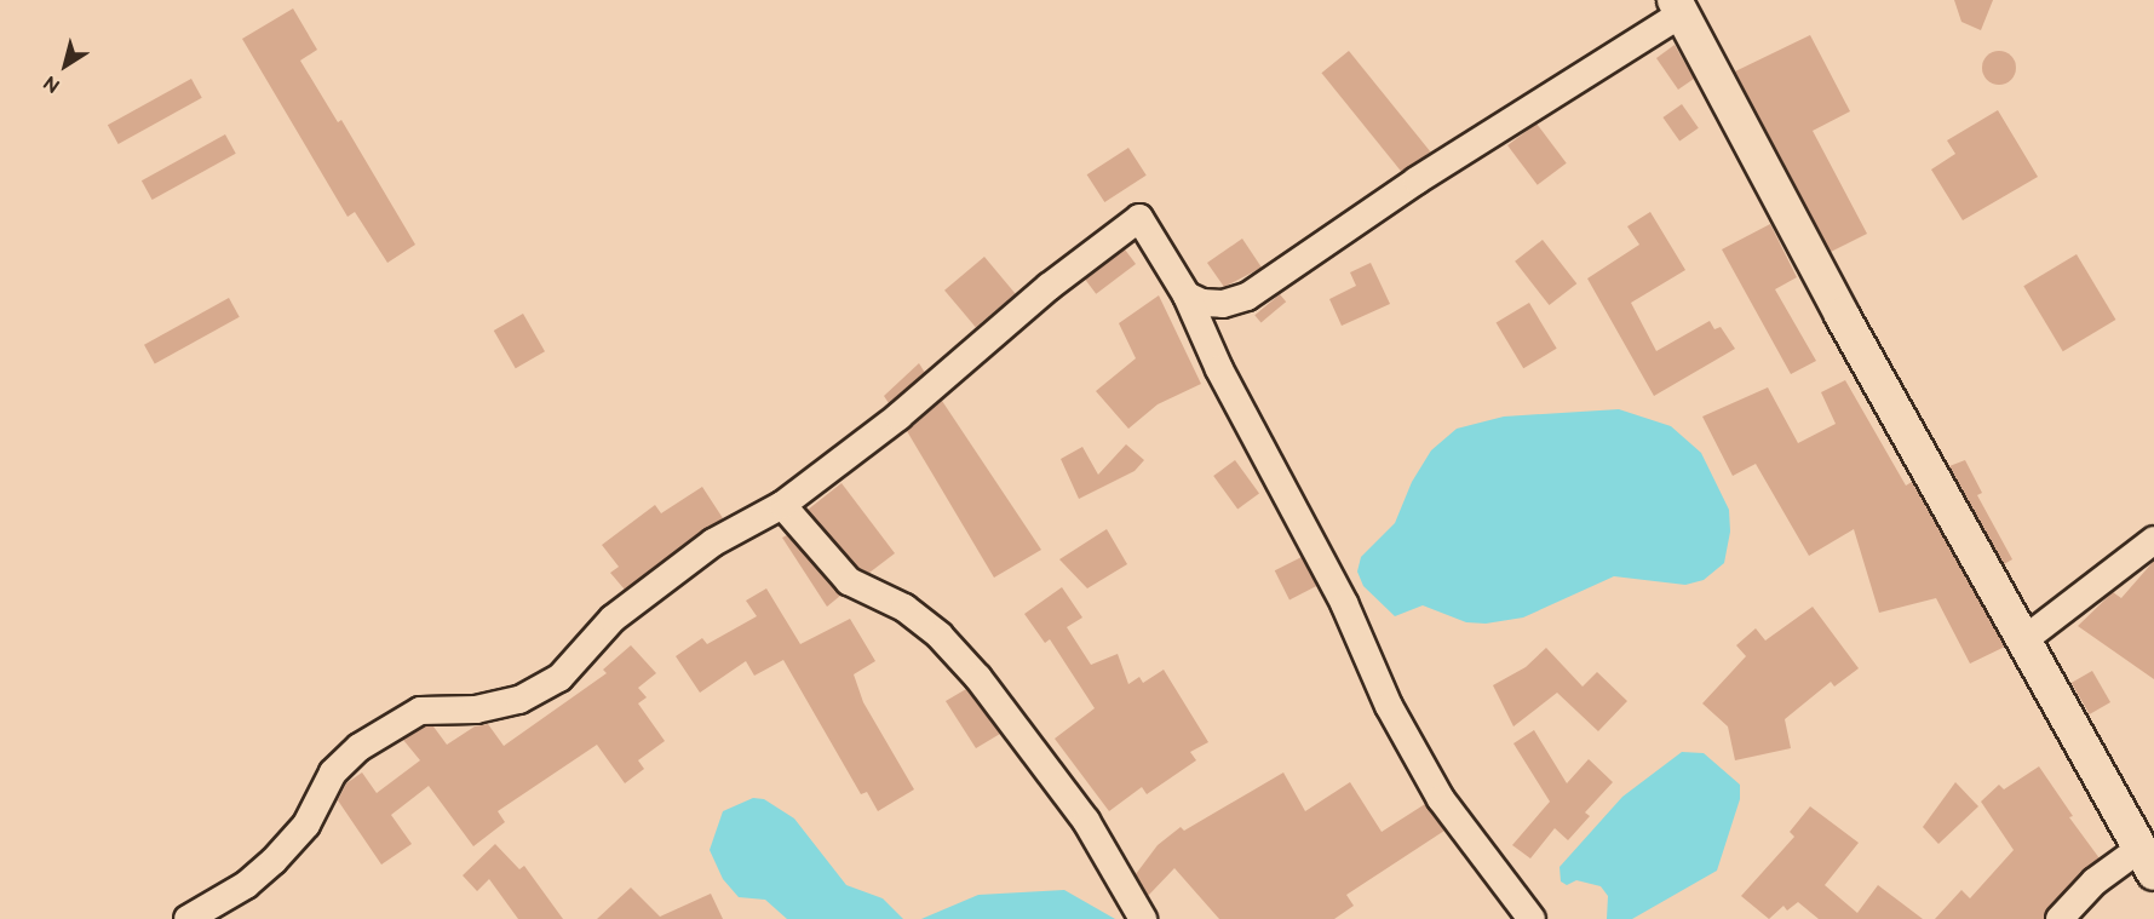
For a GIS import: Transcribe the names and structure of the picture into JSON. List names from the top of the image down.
{
  "north": "bottom left"
}
